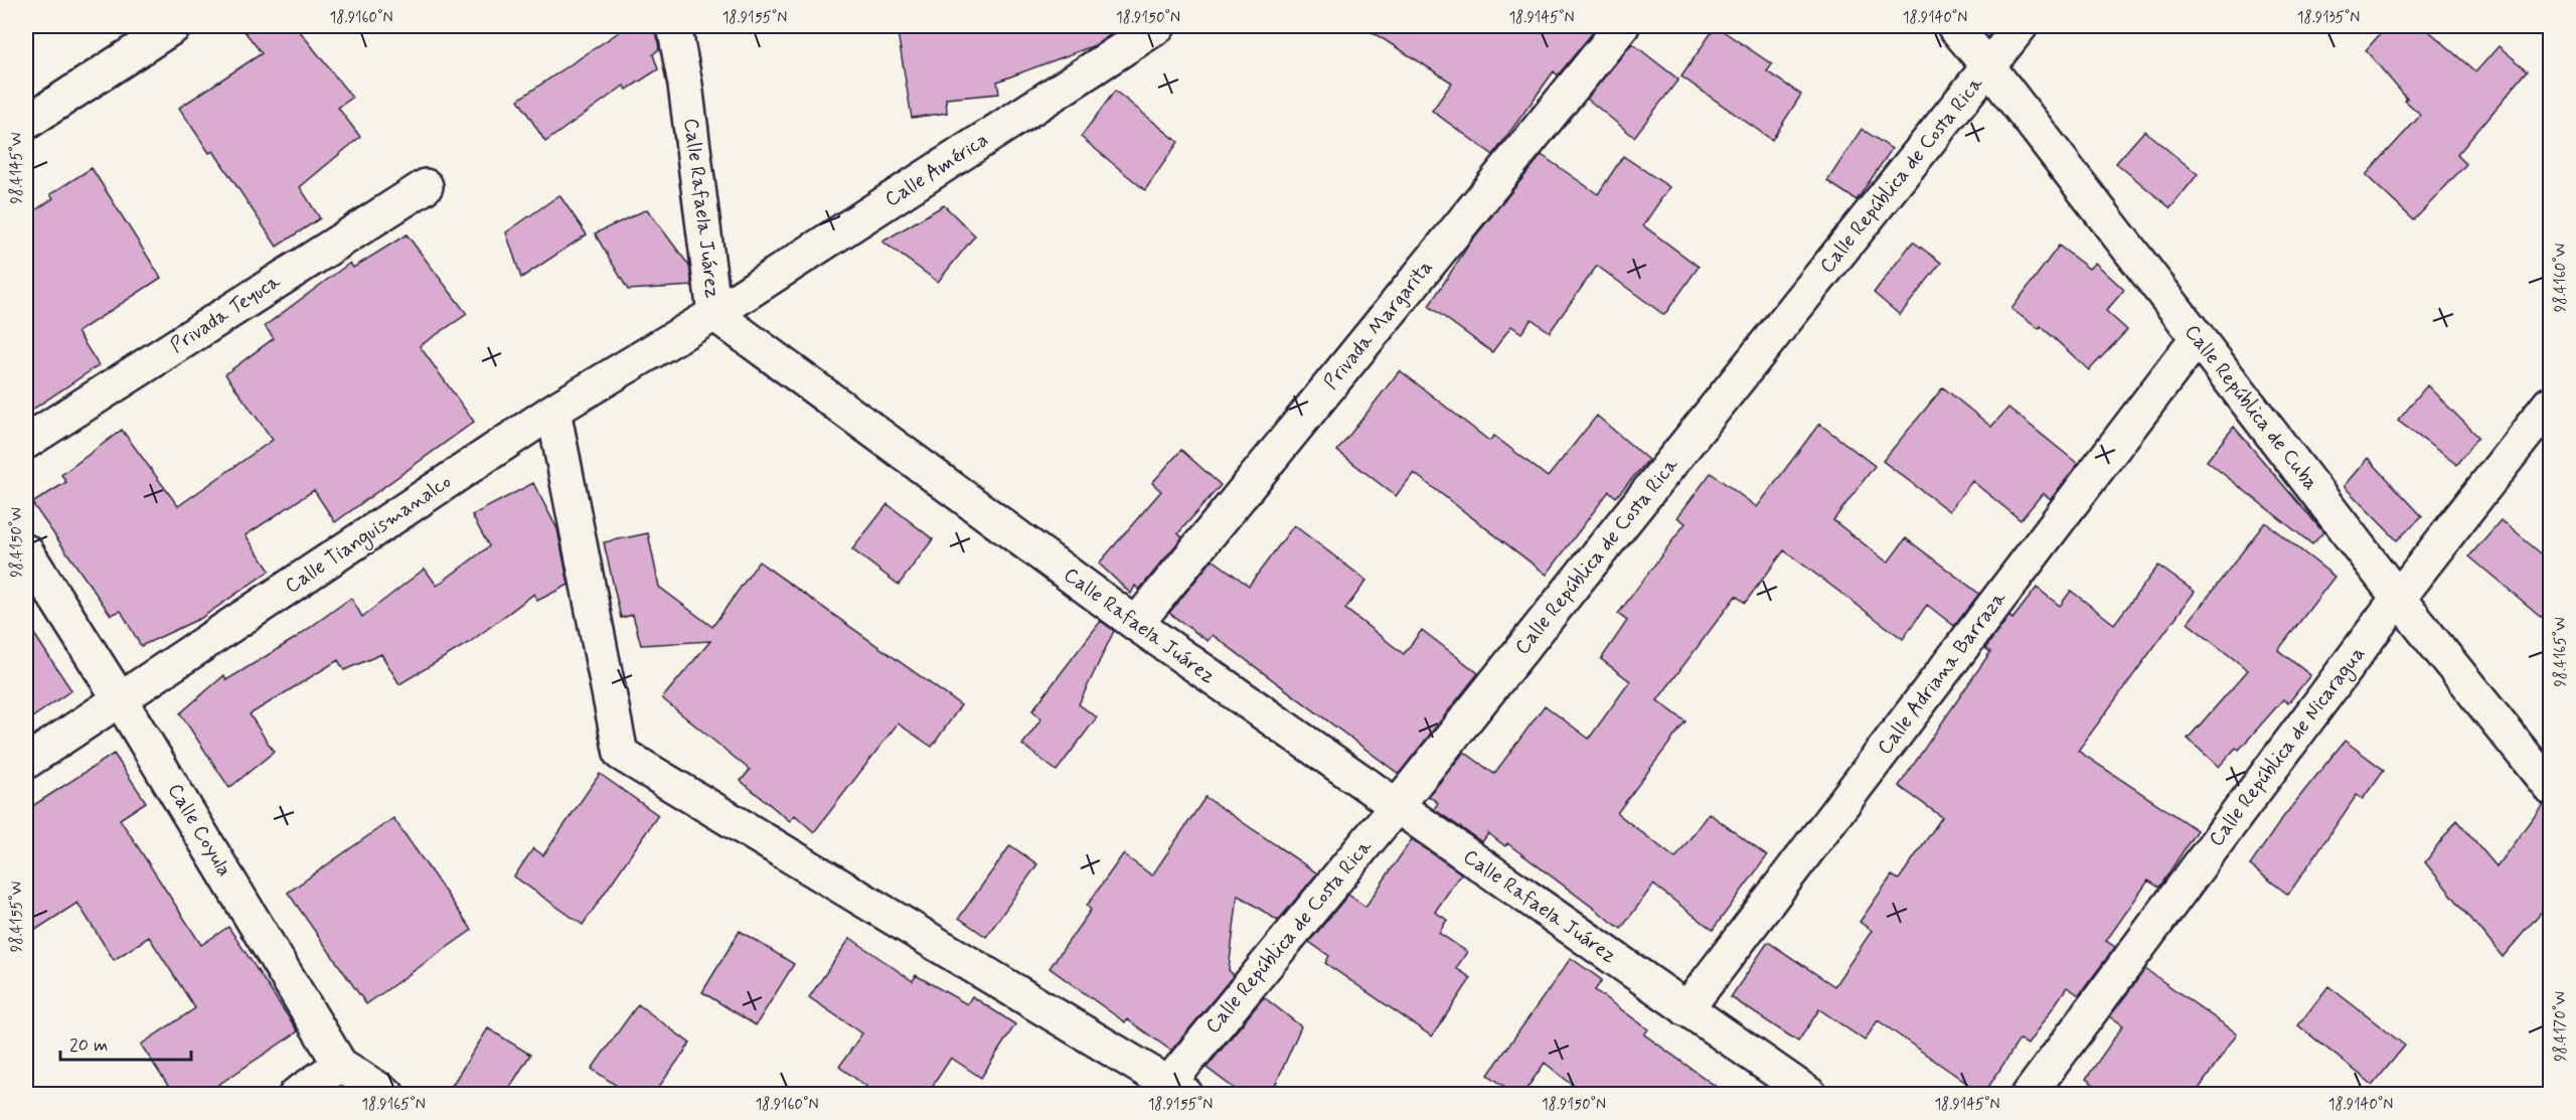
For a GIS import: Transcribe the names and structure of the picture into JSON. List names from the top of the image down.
{
  "streets": {
    "street": [
      "Calle América",
      "Calle República de Costa Rica",
      "Calle Rafaela Juárez",
      "Privada Teyuca",
      "Privada Margarita",
      "Calle República de Cuba",
      "Calle Tianguismanalco",
      "Calle Adriana Barraza",
      "Calle República de Nicaragua",
      "Calle Coyula"
    ]
  },
  "crossings": [
    ["Calle América", "Calle Rafaela Juárez"],
    ["Calle América", "Calle Tianguismanalco"],
    ["Calle República de Costa Rica", "Calle Rafaela Juárez"],
    ["Calle República de Costa Rica", "Calle República de Cuba"],
    ["Calle Rafaela Juárez", "Privada Margarita"],
    ["Calle Rafaela Juárez", "Calle Tianguismanalco"],
    ["Calle Rafaela Juárez", "Calle Adriana Barraza"],
    ["Calle República de Cuba", "Calle Adriana Barraza"],
    ["Calle República de Cuba", "Calle República de Nicaragua"],
    ["Calle Tianguismanalco", "Calle Coyula"]
  ],
  "scale_bar": "20 m",
  "coordinates": [
    "18.9160°N",
    "18.9155°N",
    "18.9150°N",
    "18.9145°N",
    "18.9140°N",
    "18.9135°N",
    "98.4145°W",
    "98.4160°W",
    "98.4150°W",
    "98.4165°W",
    "98.4155°W",
    "98.4170°W",
    "18.9165°N"
  ]
}
